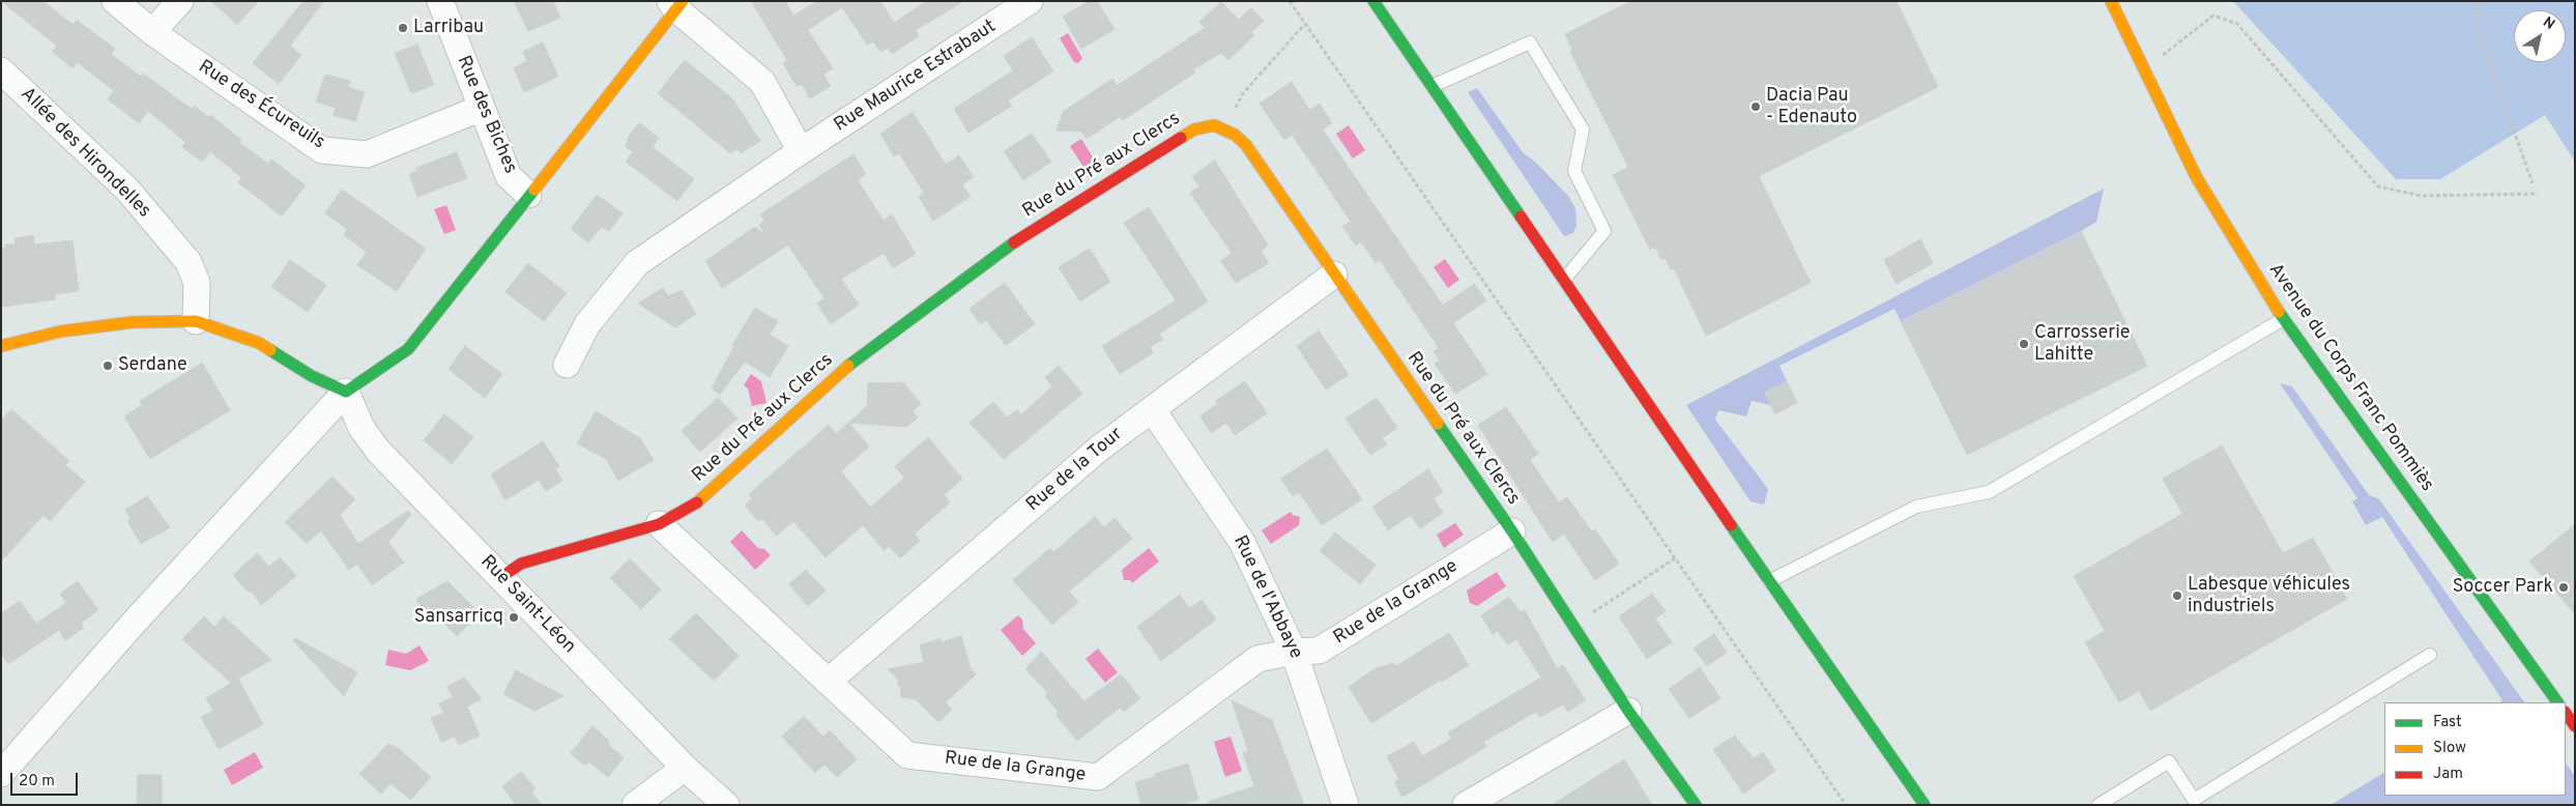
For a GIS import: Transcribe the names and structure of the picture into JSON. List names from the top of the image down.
{
  "streets": {
    "street": [
      "Rue Maurice Estrabaut",
      "Rue des Écureuils",
      "Rue des Biches",
      "Allée des Hirondelles",
      "Rue du Pré aux Clercs",
      "Avenue du Corps Franc Pommiès",
      "Rue de la Tour",
      "Rue de l'Abbaye",
      "Rue de la Grange",
      "Rue Saint-Léon"
    ]
  },
  "crossings": [
    ["Rue des Écureuils", "Rue des Biches"],
    ["Rue du Pré aux Clercs", "Rue de la Tour"],
    ["Rue du Pré aux Clercs", "Rue de la Grange"],
    ["Rue du Pré aux Clercs", "Rue Saint-Léon"],
    ["Rue de la Tour", "Rue de l'Abbaye"],
    ["Rue de la Tour", "Rue de la Grange"],
    ["Rue de l'Abbaye", "Rue de la Grange"]
  ],
  "places": [
    "Larribau",
    "Dacia Pau - Edenauto",
    "Carrosserie Lahitte",
    "Serdane",
    "Soccer Park",
    "Labesque véhicules industriels",
    "Sansarricq"
  ],
  "legend": ["Fast", "Slow", "Jam"],
  "scale_bar": "20 m",
  "north": "top right"
}
